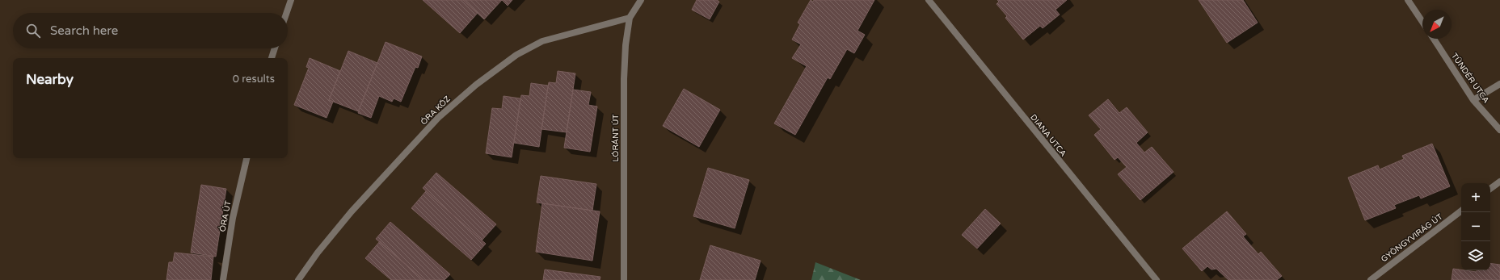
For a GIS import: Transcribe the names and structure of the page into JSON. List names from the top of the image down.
{
  "streets": {
    "street": [
      "TÜNDÉR UTCA",
      "ÓRA KÖZ",
      "DIANA UTCA",
      "LÓRÁNT ÚT",
      "ÓRA ÚT",
      "GYÖNGYVIRÁG ÚT"
    ]
  },
  "crossings": [
    ["ÓRA KÖZ", "LÓRÁNT ÚT"]
  ],
  "north": "bottom left",
  "page": {
    "search": "Search here",
    "heading": ["Nearby", "0 results"],
    "map_buttons": ["+", "−"]
  }
}
